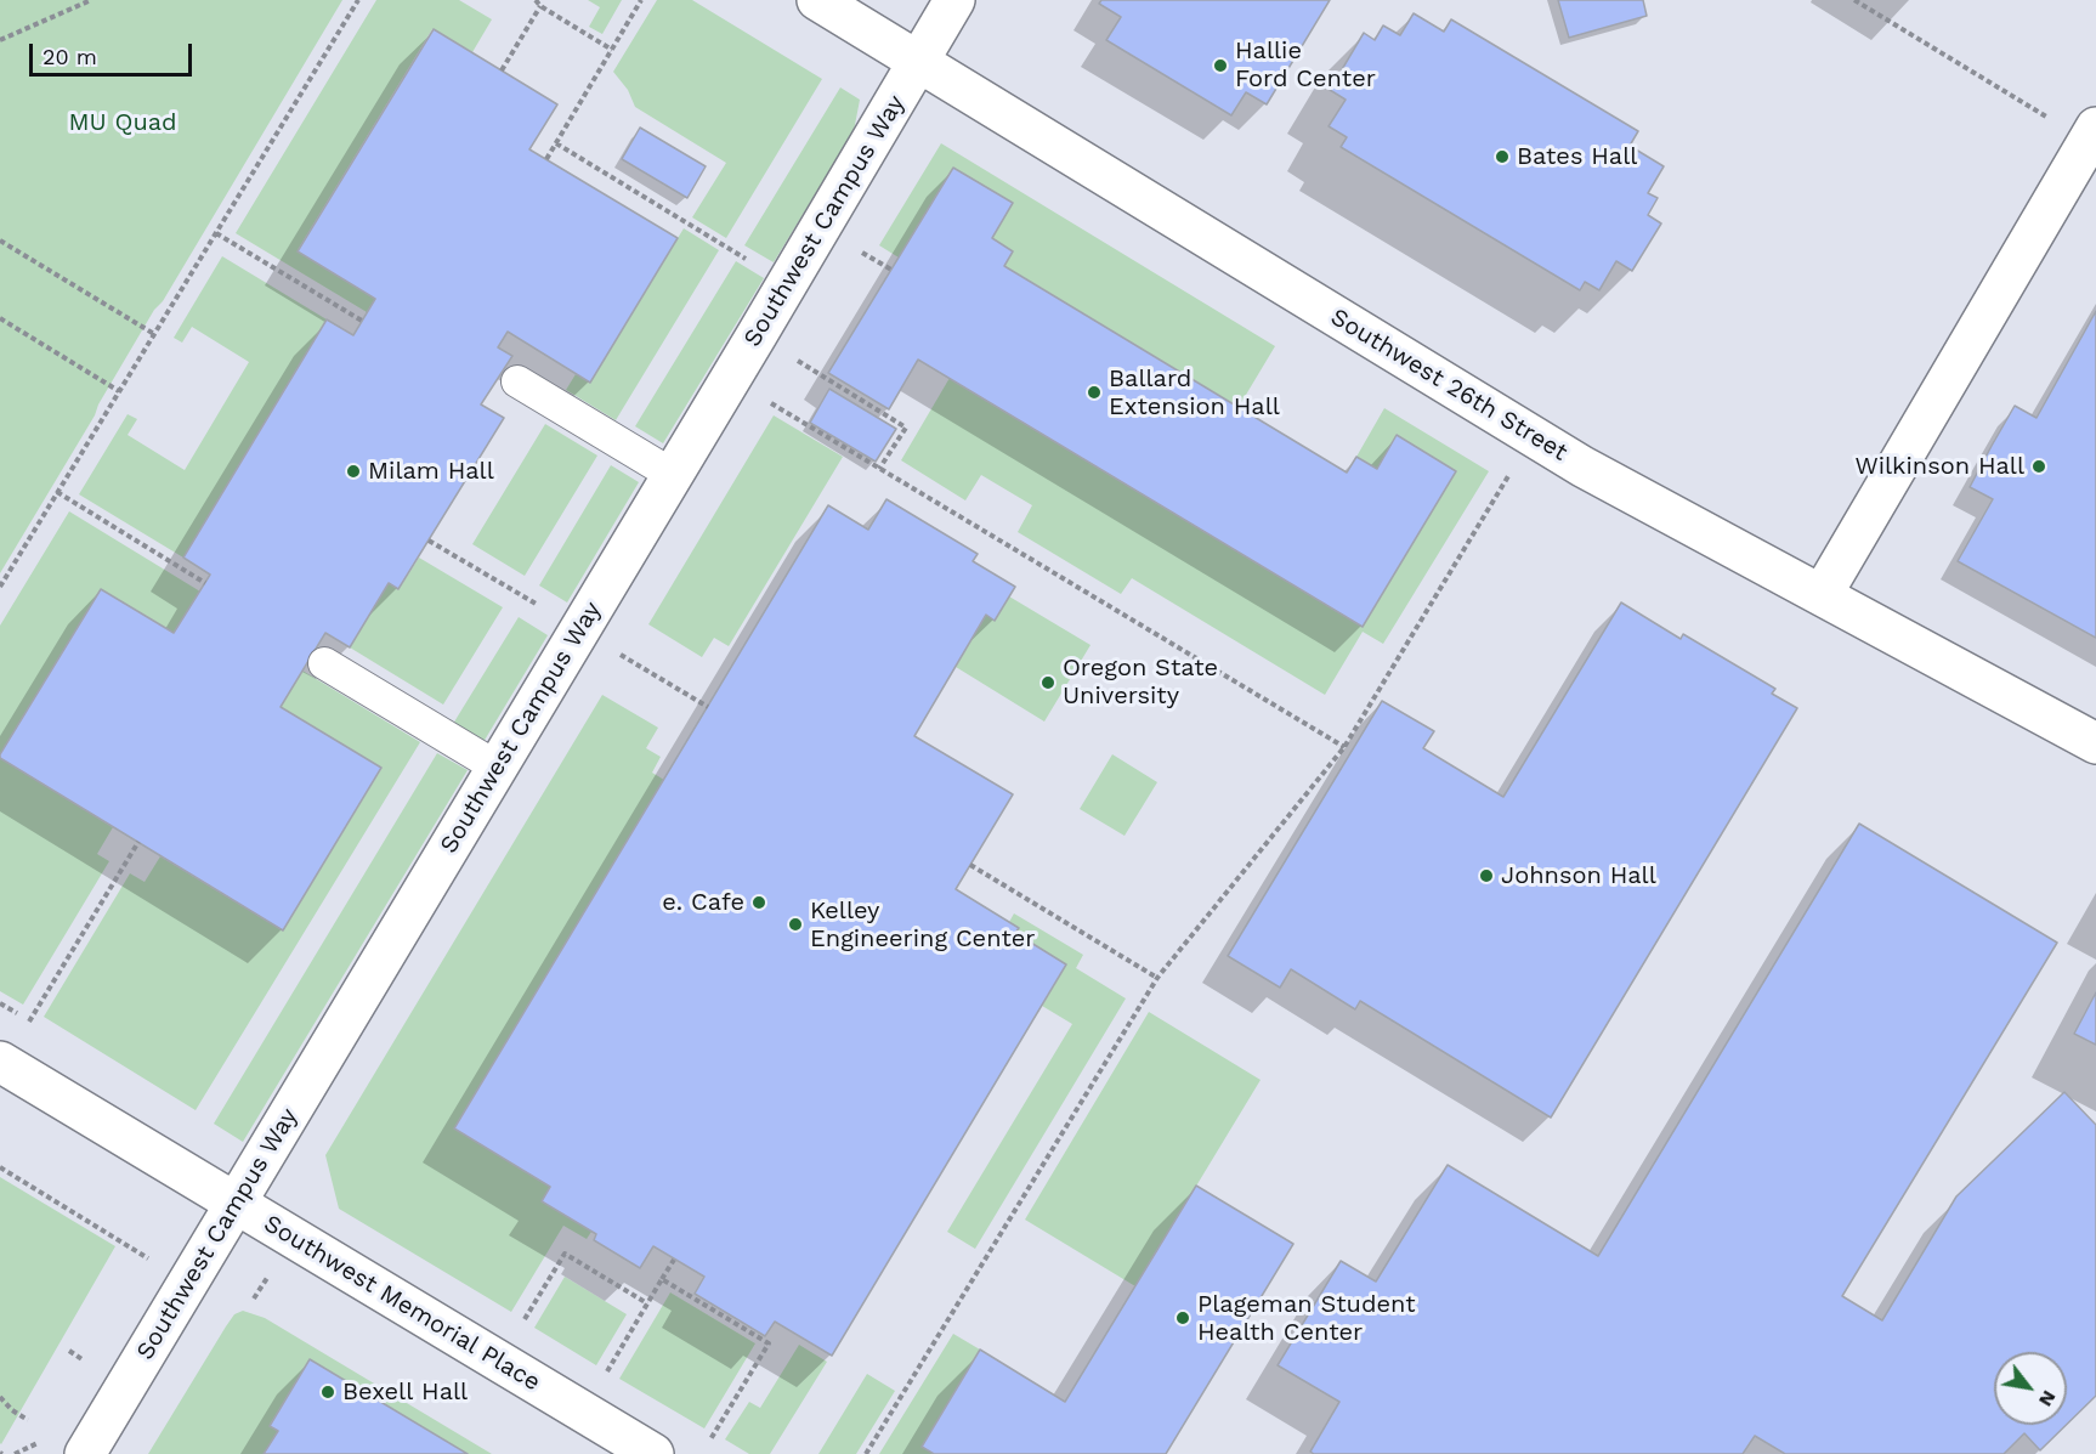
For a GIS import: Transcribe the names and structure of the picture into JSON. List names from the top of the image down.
{
  "streets": {
    "street": ["Southwest Campus Way", "Southwest 26th Street", "Southwest Memorial Place"]
  },
  "crossings": [
    ["Southwest Campus Way", "Southwest 26th Street"],
    ["Southwest Campus Way", "Southwest Memorial Place"]
  ],
  "parks": ["MU Quad"],
  "places": [
    "Hallie Ford Center",
    "Bates Hall",
    "Ballard Extension Hall",
    "Wilkinson Hall",
    "Milam Hall",
    "Oregon State University",
    "Johnson Hall",
    "e. Cafe",
    "Kelley Engineering Center",
    "Plageman Student Health Center",
    "Bexell Hall"
  ],
  "scale_bar": "20 m",
  "north": "bottom right"
}
